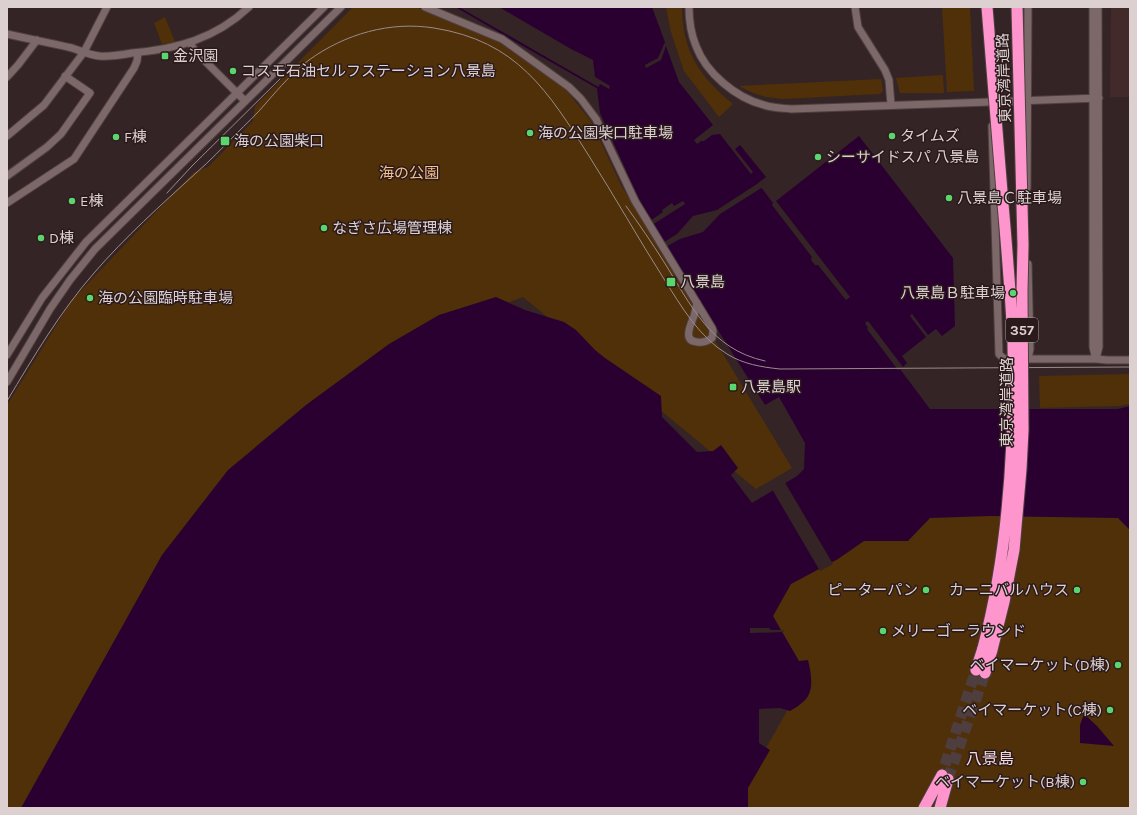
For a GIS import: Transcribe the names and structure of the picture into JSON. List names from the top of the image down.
{
  "streets": {
    "highway": ["東京湾岸道路", "357"]
  },
  "districts": ["八景島"],
  "parks": ["海の公園"],
  "places": {
    "transit": [
      "金沢園",
      "海の公園柴口",
      "八景島",
      "八景島駅"
    ],
    "other": [
      "コスモ石油セルフステーション八景島",
      "海の公園柴口駐車場",
      "タイムズ",
      "F棟",
      "シーサイドスパ 八景島",
      "八景島Ｃ駐車場",
      "E棟",
      "なぎさ広場管理棟",
      "D棟",
      "八景島Ｂ駐車場",
      "海の公園臨時駐車場",
      "ピーターパン",
      "カーニバルハウス",
      "メリーゴーラウンド",
      "ベイマーケット(D棟)",
      "ベイマーケット(C棟)",
      "ベイマーケット(B棟)"
    ]
  }
}
